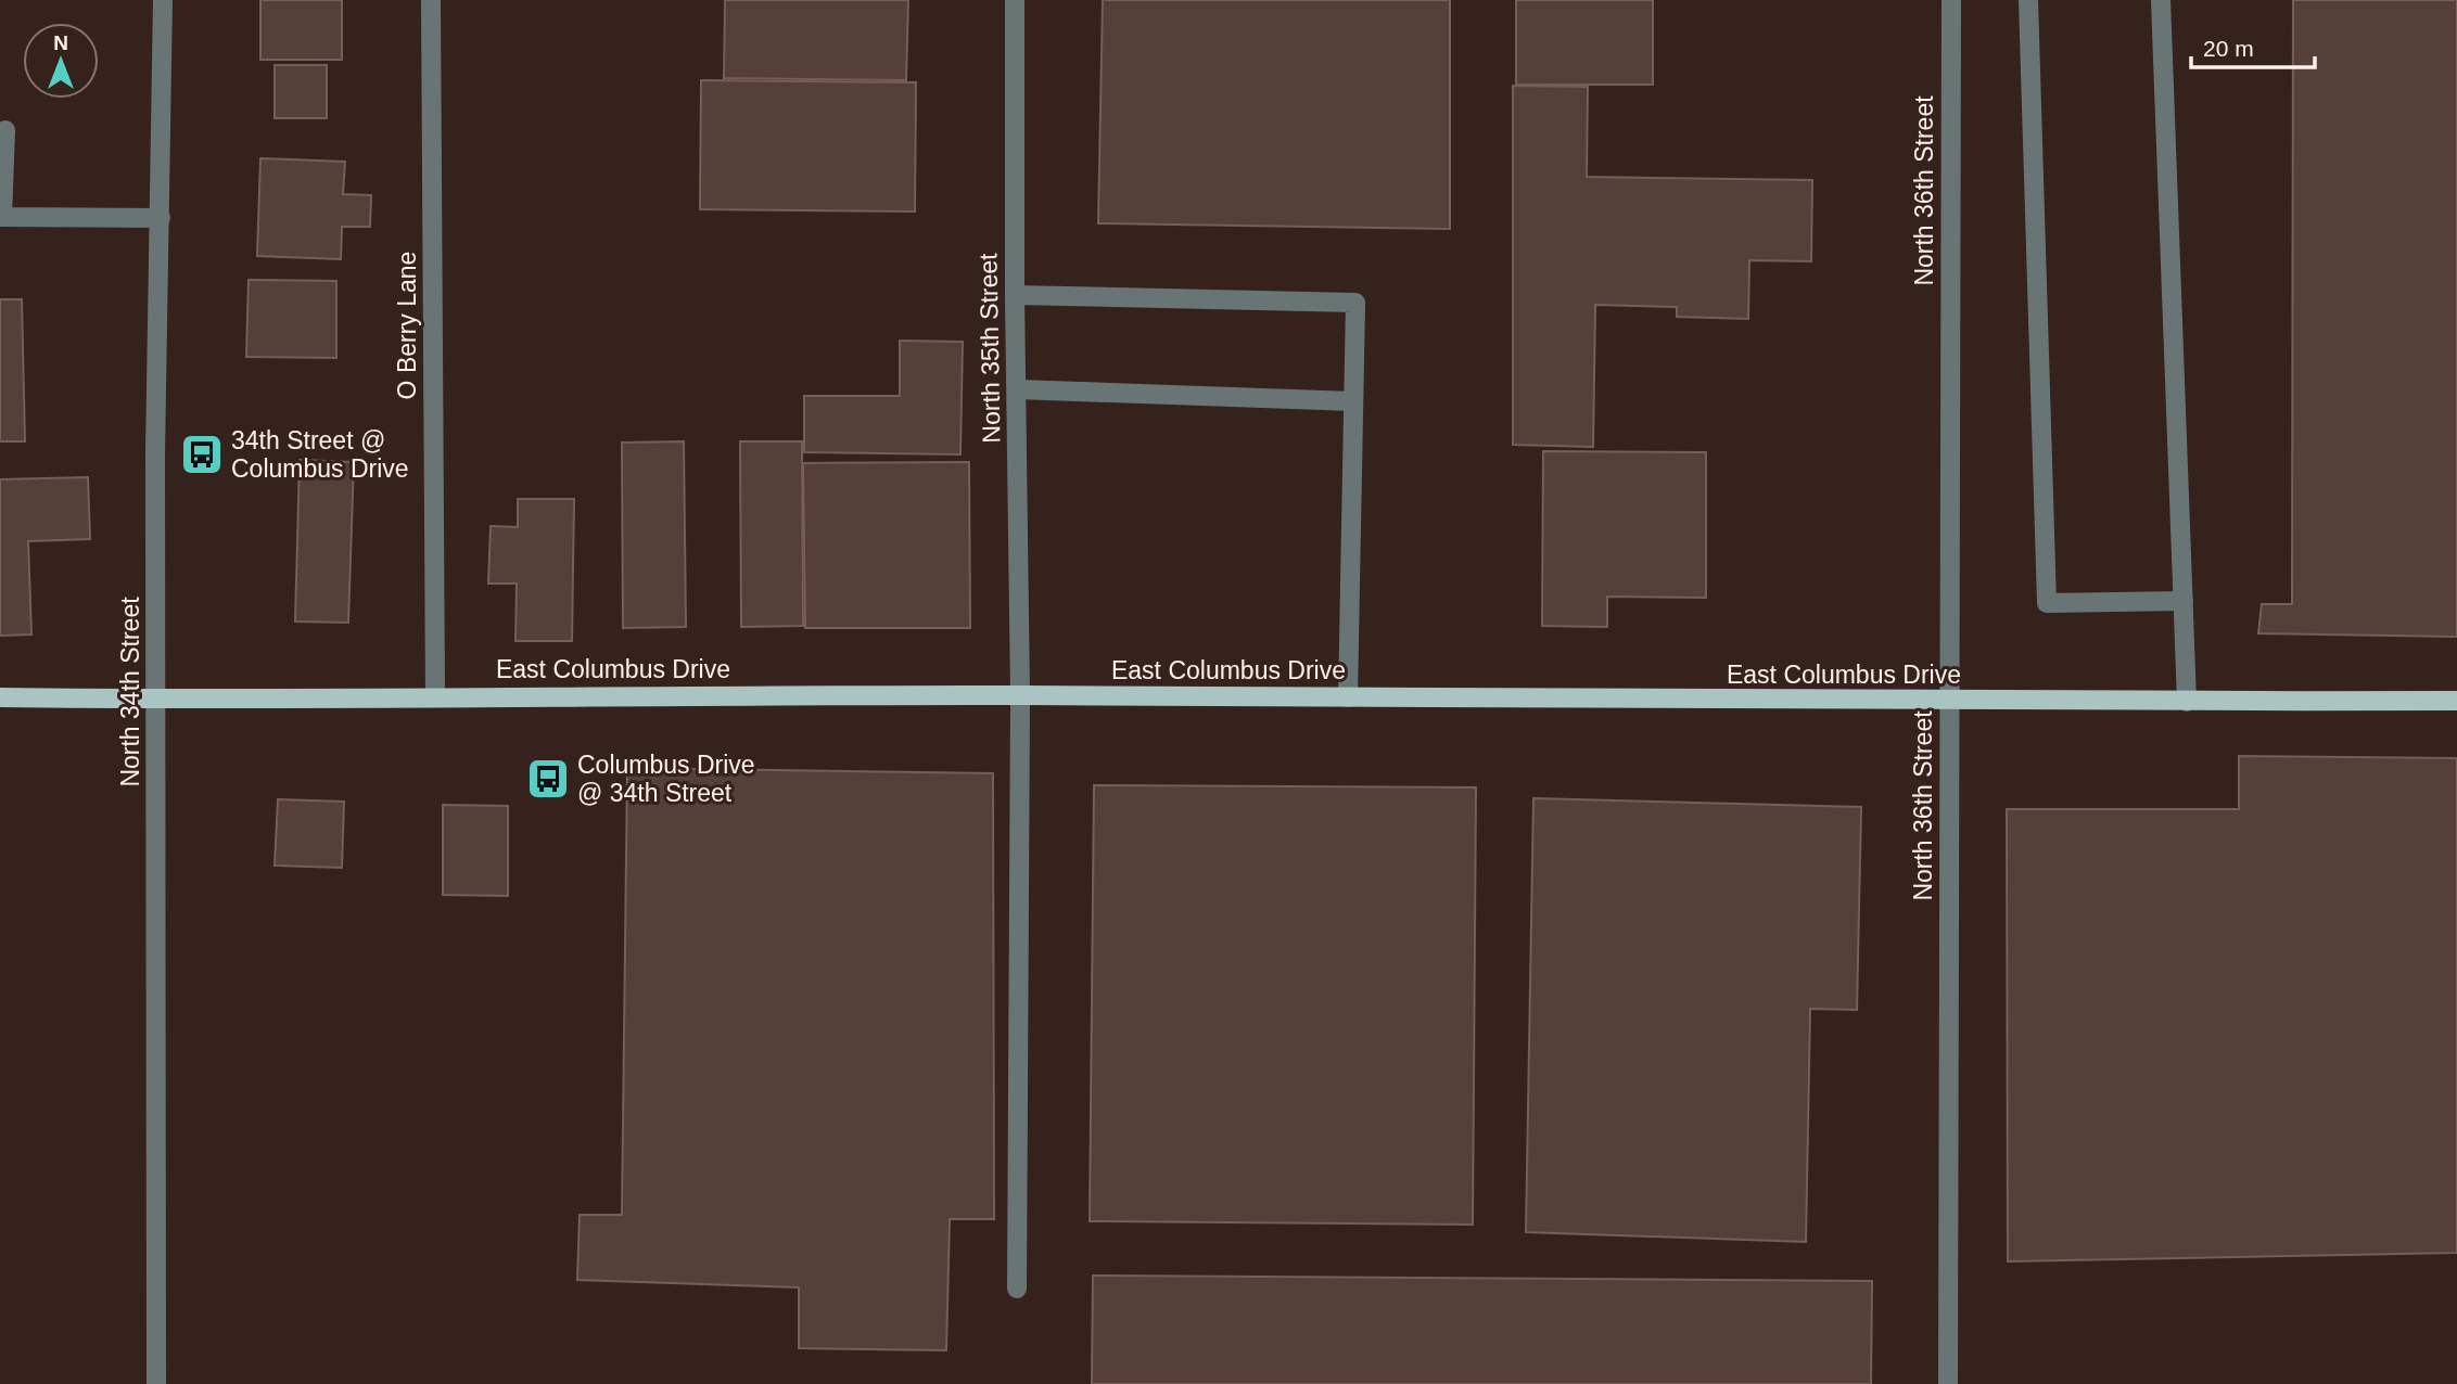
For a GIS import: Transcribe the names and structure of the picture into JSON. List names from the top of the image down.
{
  "streets": {
    "main road": ["East Columbus Drive"],
    "street": [
      "North 36th Street",
      "O Berry Lane",
      "North 35th Street",
      "North 34th Street"
    ]
  },
  "crossings": [
    ["North 36th Street", "East Columbus Drive"],
    ["O Berry Lane", "East Columbus Drive"],
    ["North 35th Street", "East Columbus Drive"],
    ["East Columbus Drive", "North 34th Street"]
  ],
  "places": {
    "bus stop": ["34th Street @ Columbus Drive", "Columbus Drive @ 34th Street"]
  },
  "scale_bar": "20 m",
  "north": "top"
}
